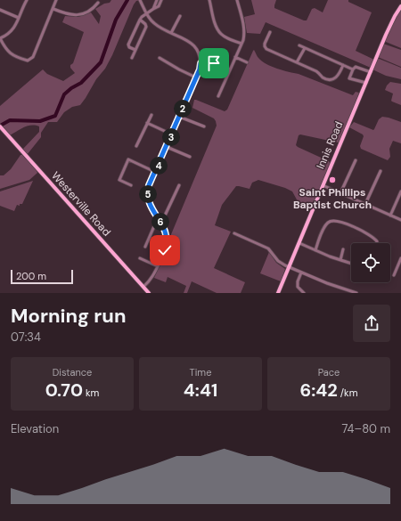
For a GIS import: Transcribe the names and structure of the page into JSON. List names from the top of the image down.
{
  "streets": {
    "main road": ["Innis Road", "Westerville Road"]
  },
  "places": ["Saint Phillips Baptist Church"],
  "scale_bar": "200 m",
  "page": {
    "pins": [
      "2",
      "3",
      "4",
      "5",
      "6"
    ],
    "scale": "200 m",
    "heading": ["Morning run", "07:34"],
    "stats": [
      ["Distance", "0.70 km"],
      ["Time", "4:41"],
      ["Pace", "6:42 /km"]
    ],
    "chart": ["Elevation", "74–80 m"]
  }
}
